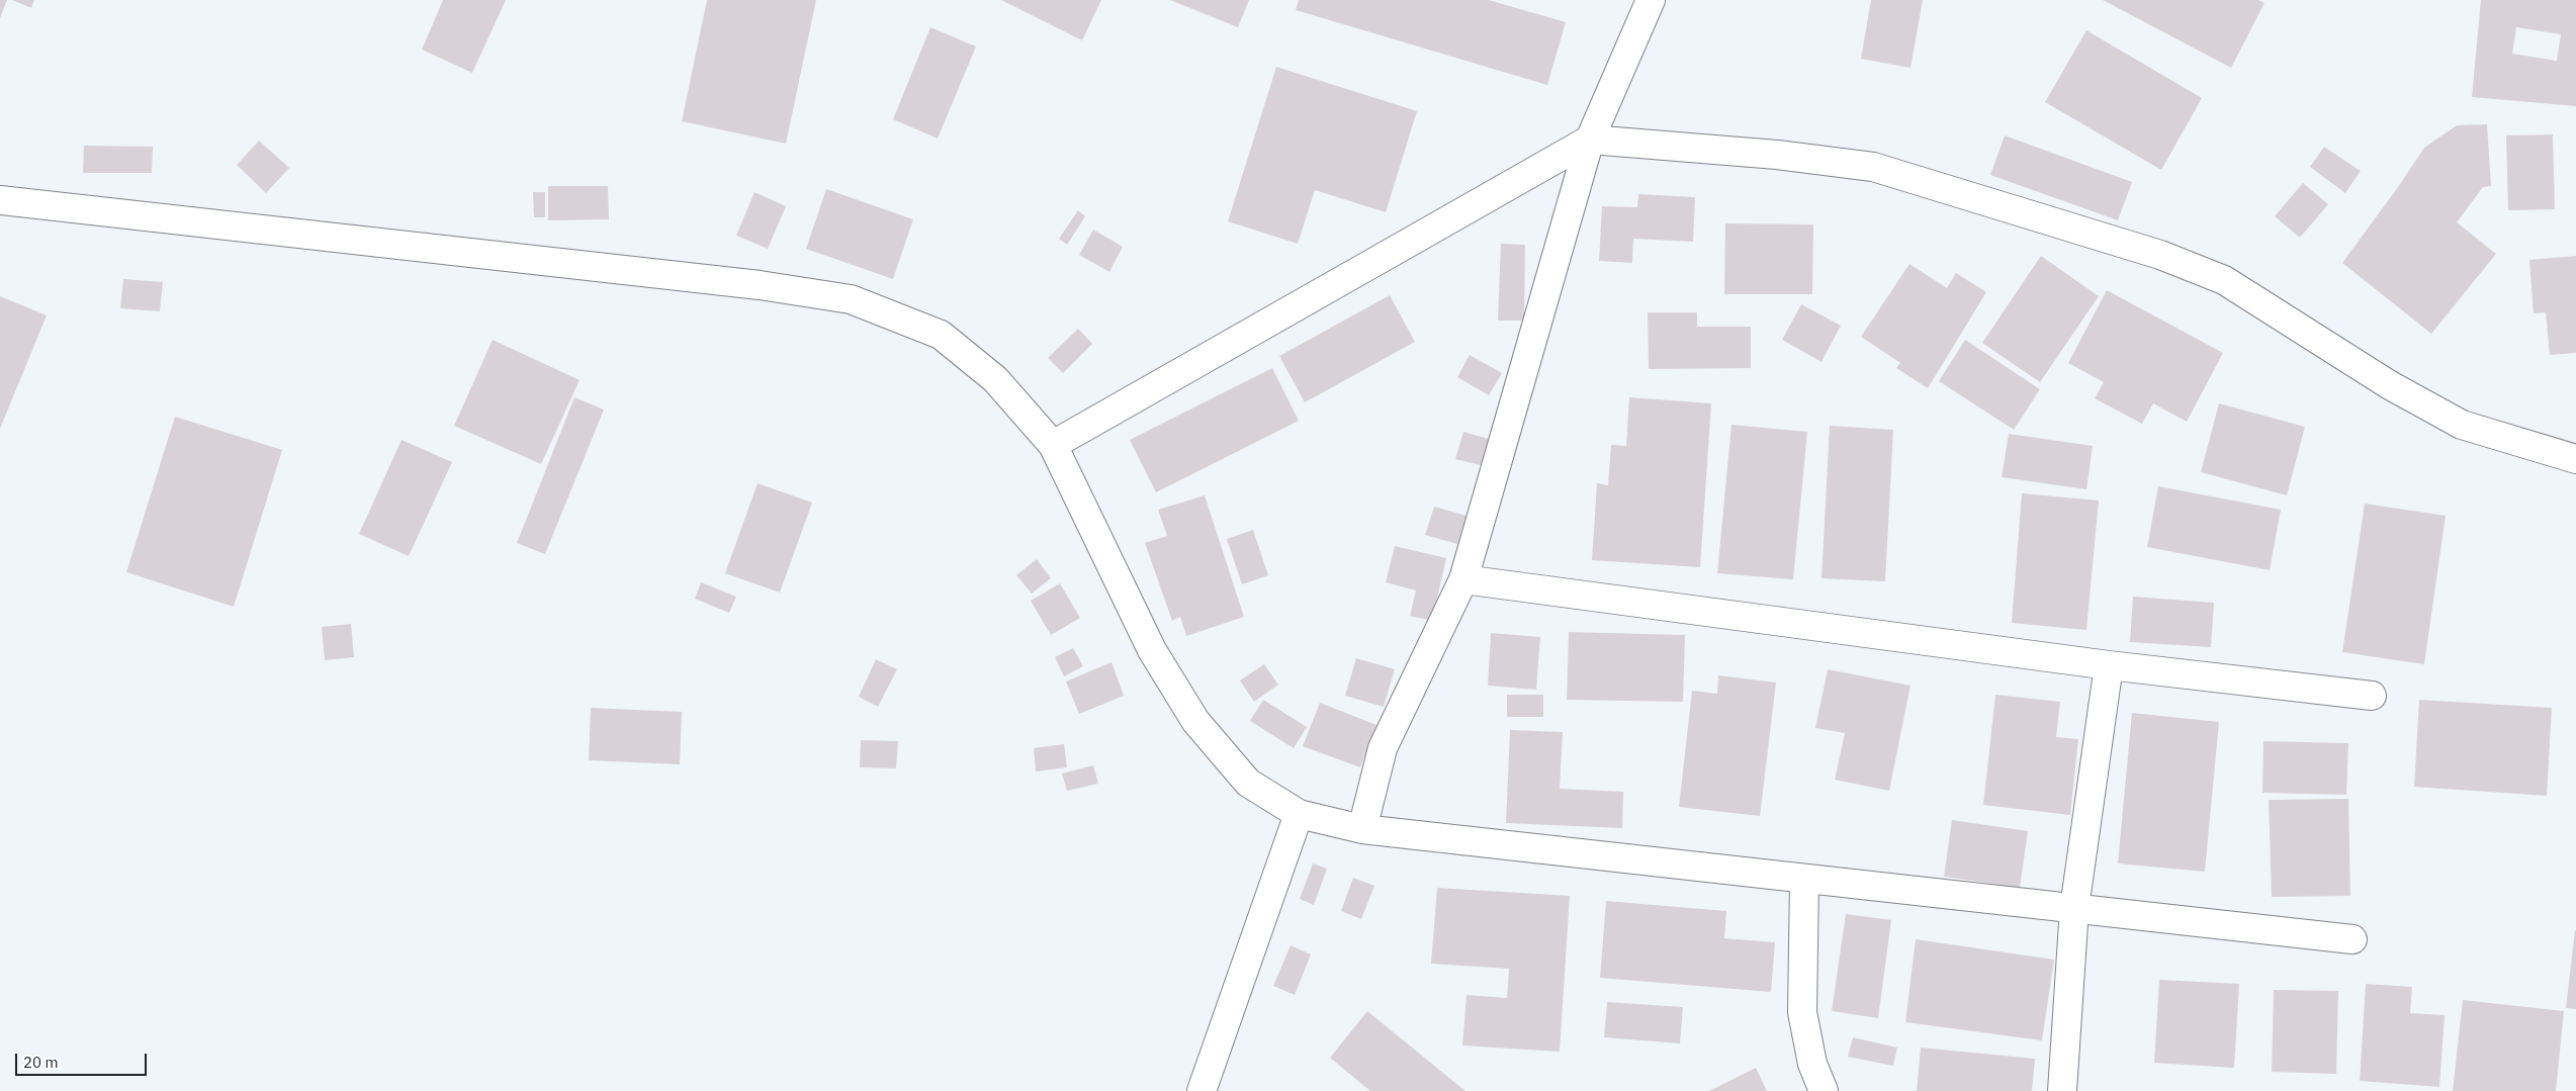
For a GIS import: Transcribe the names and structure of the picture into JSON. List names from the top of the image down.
{
  "scale_bar": "20 m"
}
